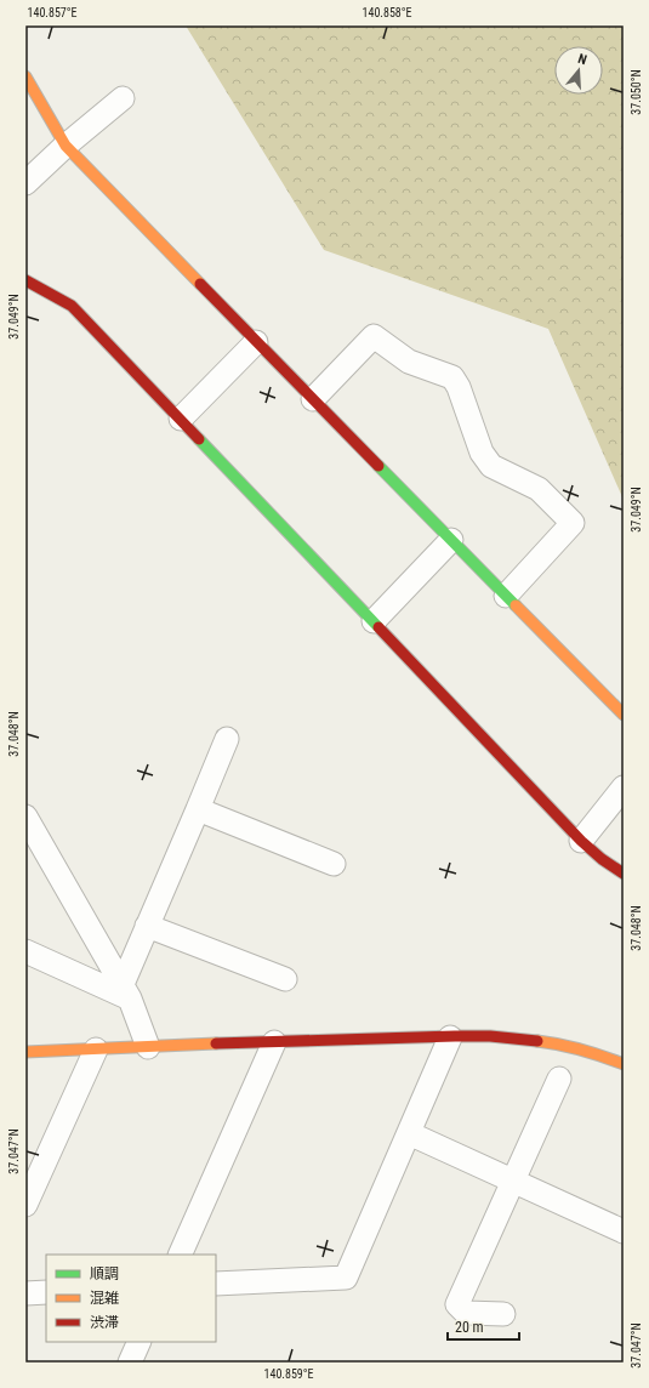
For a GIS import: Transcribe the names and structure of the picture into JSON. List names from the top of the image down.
{
  "legend": ["順調", "混雑", "渋滞"],
  "scale_bar": "20 m",
  "north": "top",
  "coordinates": [
    "140.857°E",
    "140.858°E",
    "37.050°N",
    "37.049°N",
    "37.048°N",
    "37.047°N",
    "140.859°E"
  ]
}
